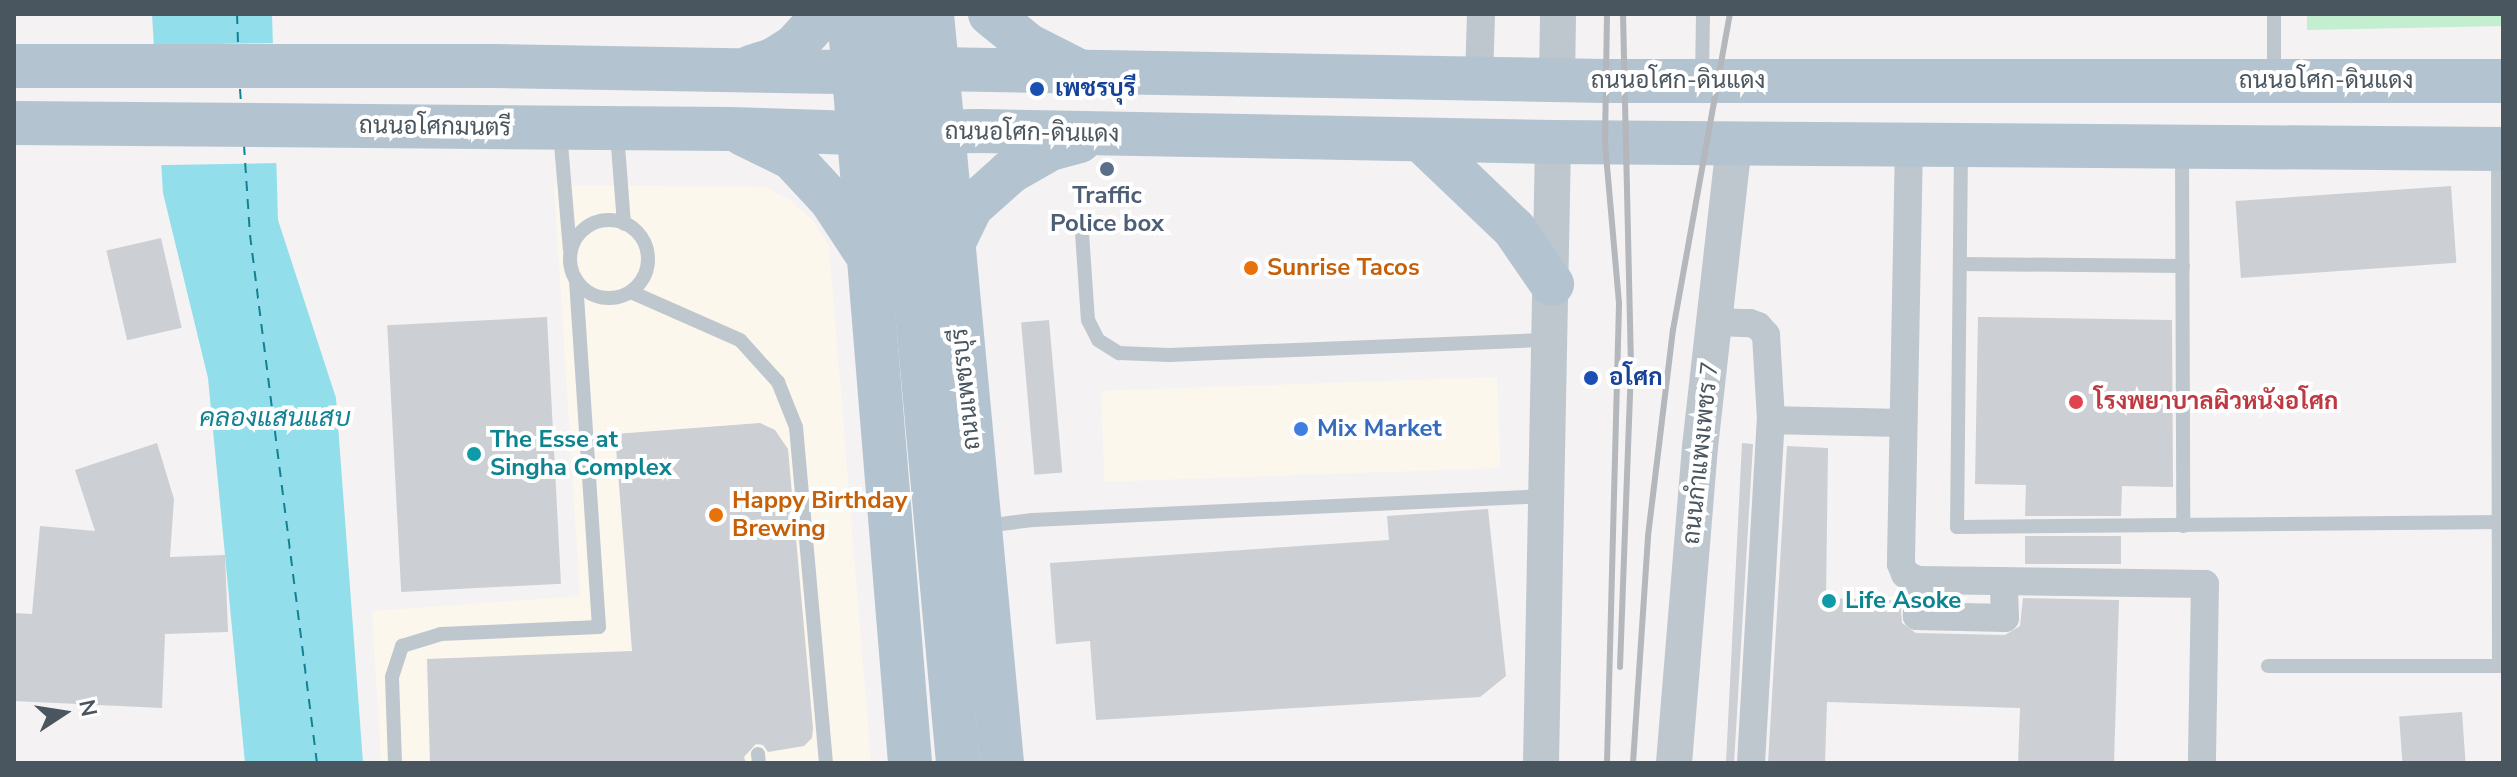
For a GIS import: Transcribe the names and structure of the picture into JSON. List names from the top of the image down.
{
  "streets": {
    "main road": ["ถนนอโศก-ดินแดง", "ถนนอโศกมนตรี", "ถนนเพชรบุรี"],
    "street": ["ถนนกำแพงเพชร 7"]
  },
  "crossings": [
    ["ถนนอโศก-ดินแดง", "ถนนอโศกมนตรี"],
    ["ถนนอโศก-ดินแดง", "ถนนเพชรบุรี"],
    ["ถนนอโศก-ดินแดง", "ถนนกำแพงเพชร 7"]
  ],
  "water": ["คลองแสนแสบ"],
  "places": [
    "เพชรบุรี",
    "Traffic Police box",
    "Sunrise Tacos",
    "อโศก",
    "โรงพยาบาลผิวหนังอโศก",
    "Mix Market",
    "The Esse at Singha Complex",
    "Happy Birthday Brewing",
    "Life Asoke"
  ],
  "north": "right"
}
